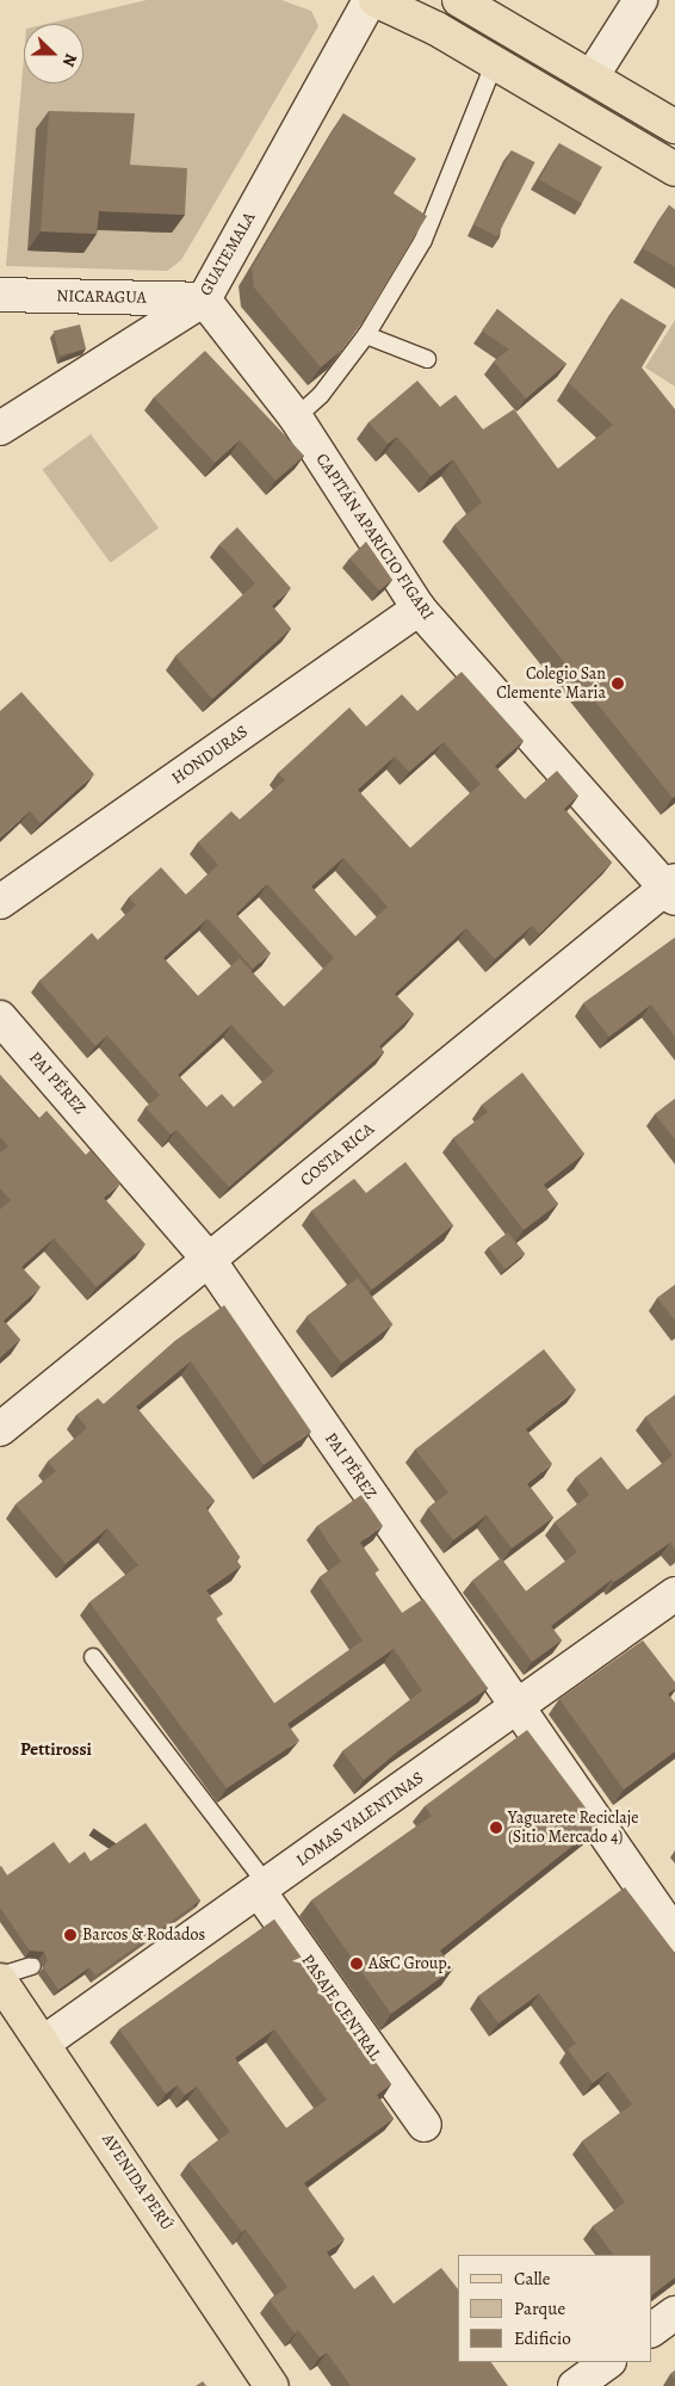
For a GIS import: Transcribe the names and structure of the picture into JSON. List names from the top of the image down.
{
  "streets": {
    "main road": ["AVENIDA PERÚ"],
    "street": [
      "GUATEMALA",
      "NICARAGUA",
      "CAPITÁN APARICIO FIGARI",
      "HONDURAS",
      "PAI PÉREZ",
      "COSTA RICA",
      "LOMAS VALENTINAS",
      "PASAJE CENTRAL"
    ]
  },
  "crossings": [
    ["GUATEMALA", "NICARAGUA"],
    ["GUATEMALA", "CAPITÁN APARICIO FIGARI"],
    ["NICARAGUA", "CAPITÁN APARICIO FIGARI"],
    ["CAPITÁN APARICIO FIGARI", "HONDURAS"],
    ["CAPITÁN APARICIO FIGARI", "COSTA RICA"],
    ["PAI PÉREZ", "COSTA RICA"],
    ["PAI PÉREZ", "LOMAS VALENTINAS"],
    ["LOMAS VALENTINAS", "PASAJE CENTRAL"],
    ["LOMAS VALENTINAS", "AVENIDA PERÚ"]
  ],
  "districts": ["Pettirossi"],
  "places": [
    "Colegio San Clemente Maria",
    "Yaguarete Reciclaje (Sitio Mercado 4)",
    "Barcos & Rodados",
    "A&C Group."
  ],
  "legend": ["Calle", "Parque", "Edificio"],
  "north": "right"
}
